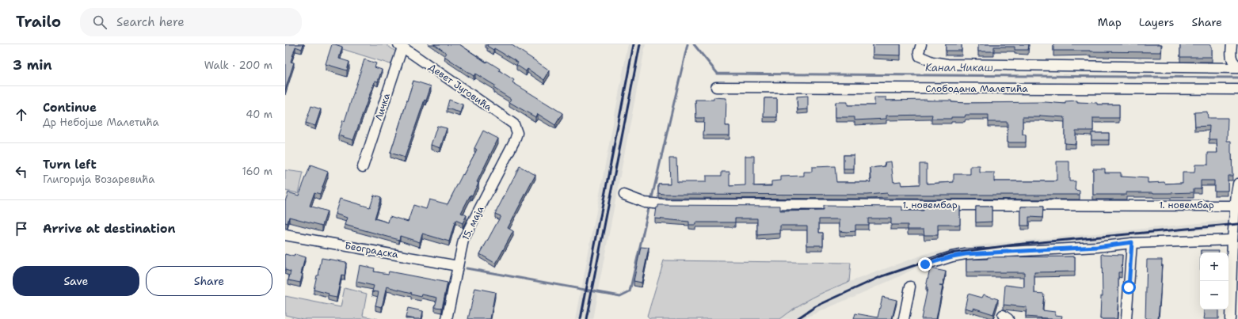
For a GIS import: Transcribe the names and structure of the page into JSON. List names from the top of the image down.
{
  "streets": {
    "street": [
      "Девет Југовића",
      "Слободана Малетића",
      "Личка",
      "1. новембар",
      "15. маја",
      "Београдска"
    ]
  },
  "crossings": [
    ["Девет Југовића", "Личка"],
    ["Девет Југовића", "15. маја"],
    ["15. маја", "Београдска"]
  ],
  "water": ["Канал Чикаш"],
  "page": {
    "header": "Trailo",
    "search": "Search here",
    "nav": ["Map", "Layers", "Share"],
    "heading": ["3 min", "Walk · 200 m"],
    "list": [
      ["Continue", "Др Небојше Малетића", "40 m"],
      ["Turn left", "Глигорија Возаревића", "160 m"],
      "Arrive at destination"
    ],
    "map_buttons": ["+", "−"],
    "buttons": ["Save", "Share"]
  }
}
